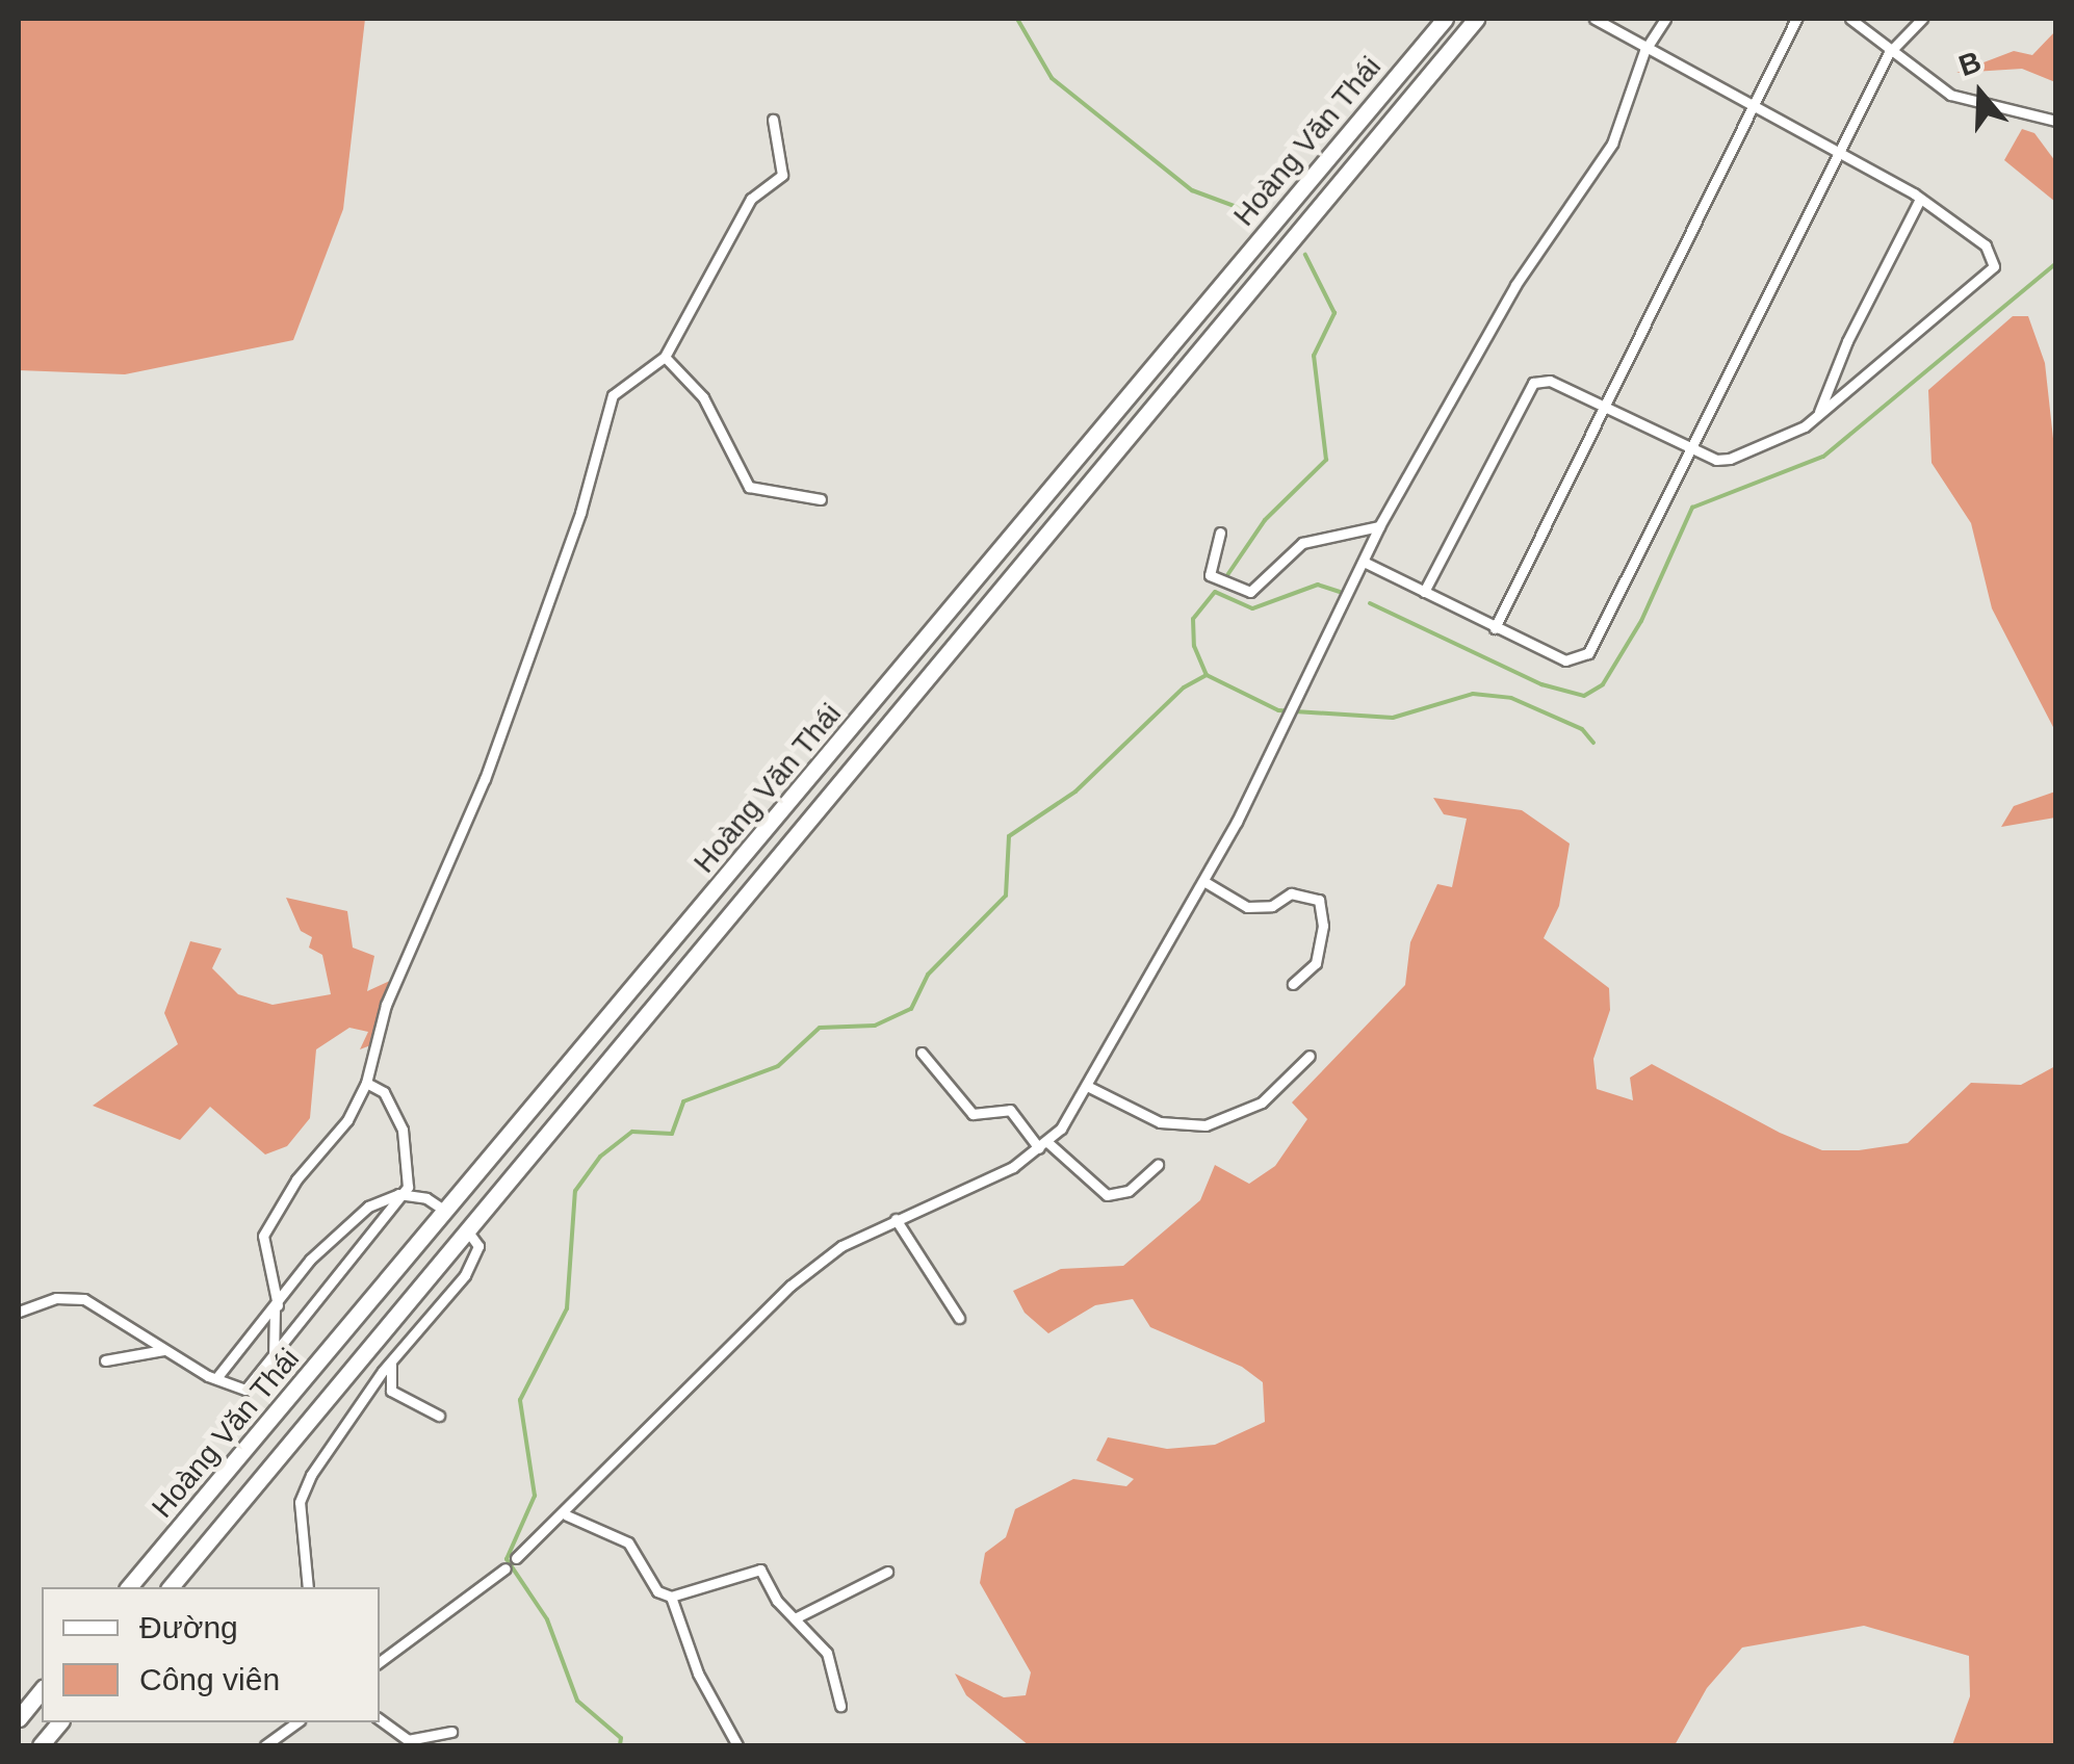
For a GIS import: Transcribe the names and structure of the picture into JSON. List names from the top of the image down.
{
  "streets": {
    "main road": ["Hoàng Văn Thái"]
  },
  "legend": ["Đường", "Công viên"],
  "north": "top"
}
